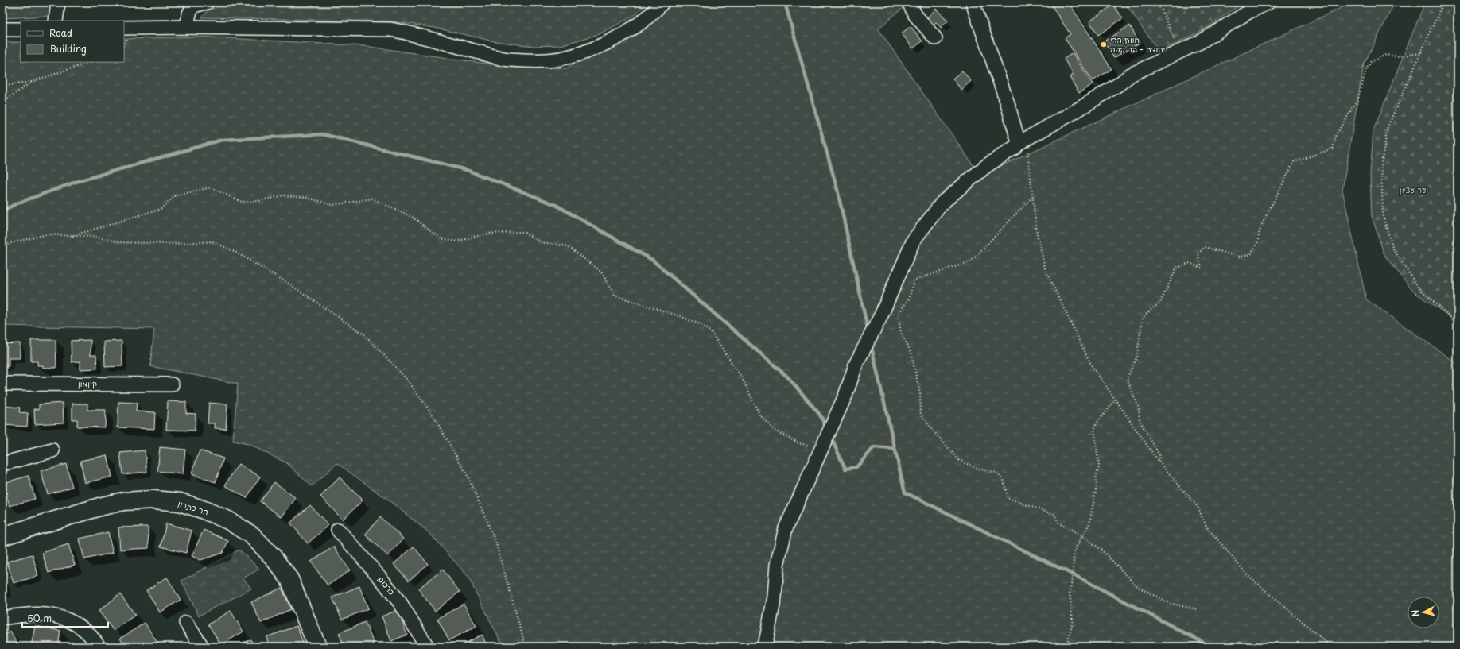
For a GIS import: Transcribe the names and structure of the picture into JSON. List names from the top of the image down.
{
  "streets": {
    "street": ["קינמון", "הר כתרון", "כרכום"]
  },
  "parks": ["יער עציון"],
  "places": ["חוות הרי יהודה - בר קפה"],
  "legend": ["Road", "Building"],
  "scale_bar": "50 m",
  "north": "left"
}
